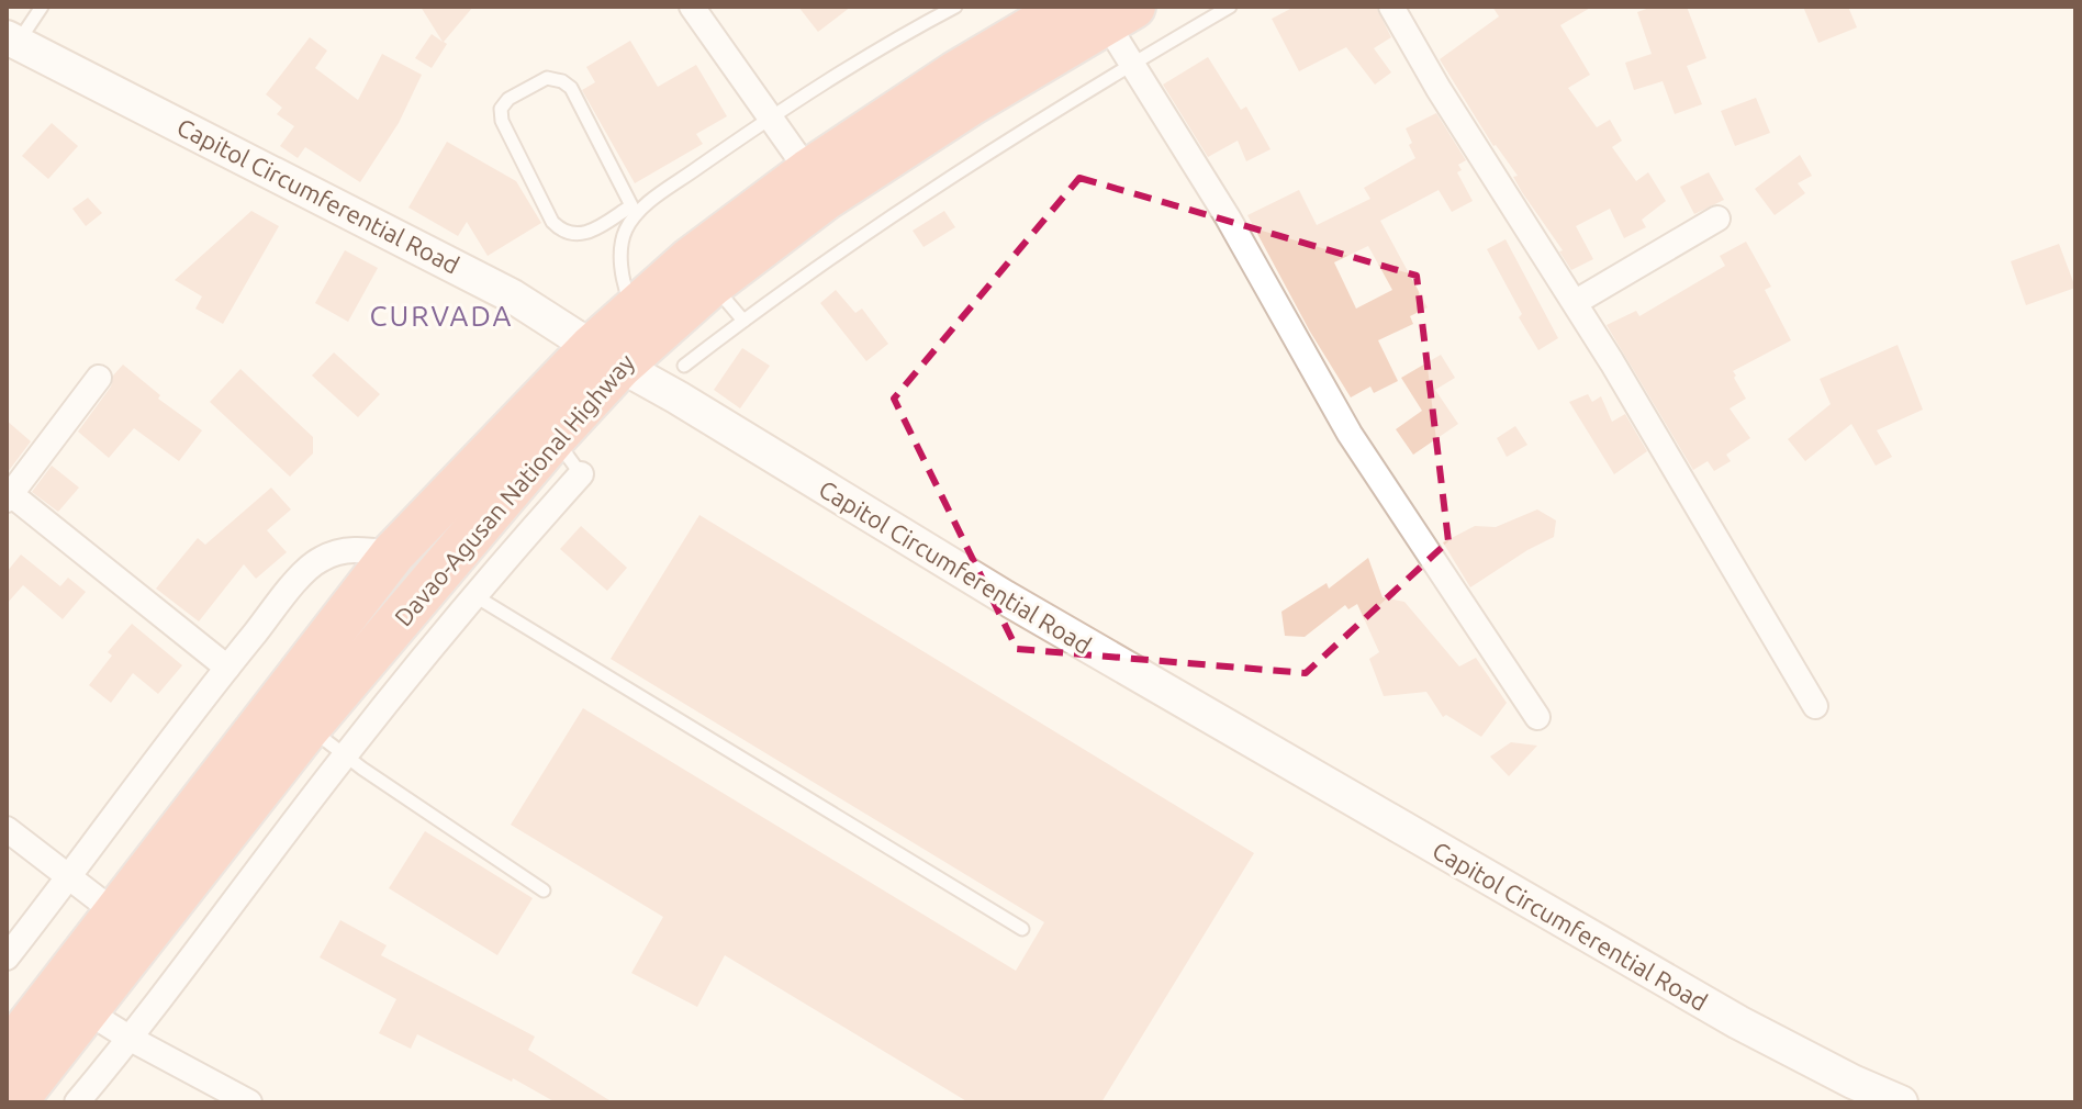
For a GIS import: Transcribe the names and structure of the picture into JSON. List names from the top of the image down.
{
  "streets": {
    "highway": ["Davao-Agusan National Highway"],
    "main road": ["Capitol Circumferential Road"]
  },
  "crossings": [
    ["Capitol Circumferential Road", "Davao-Agusan National Highway"]
  ],
  "districts": ["CURVADA"]
}
